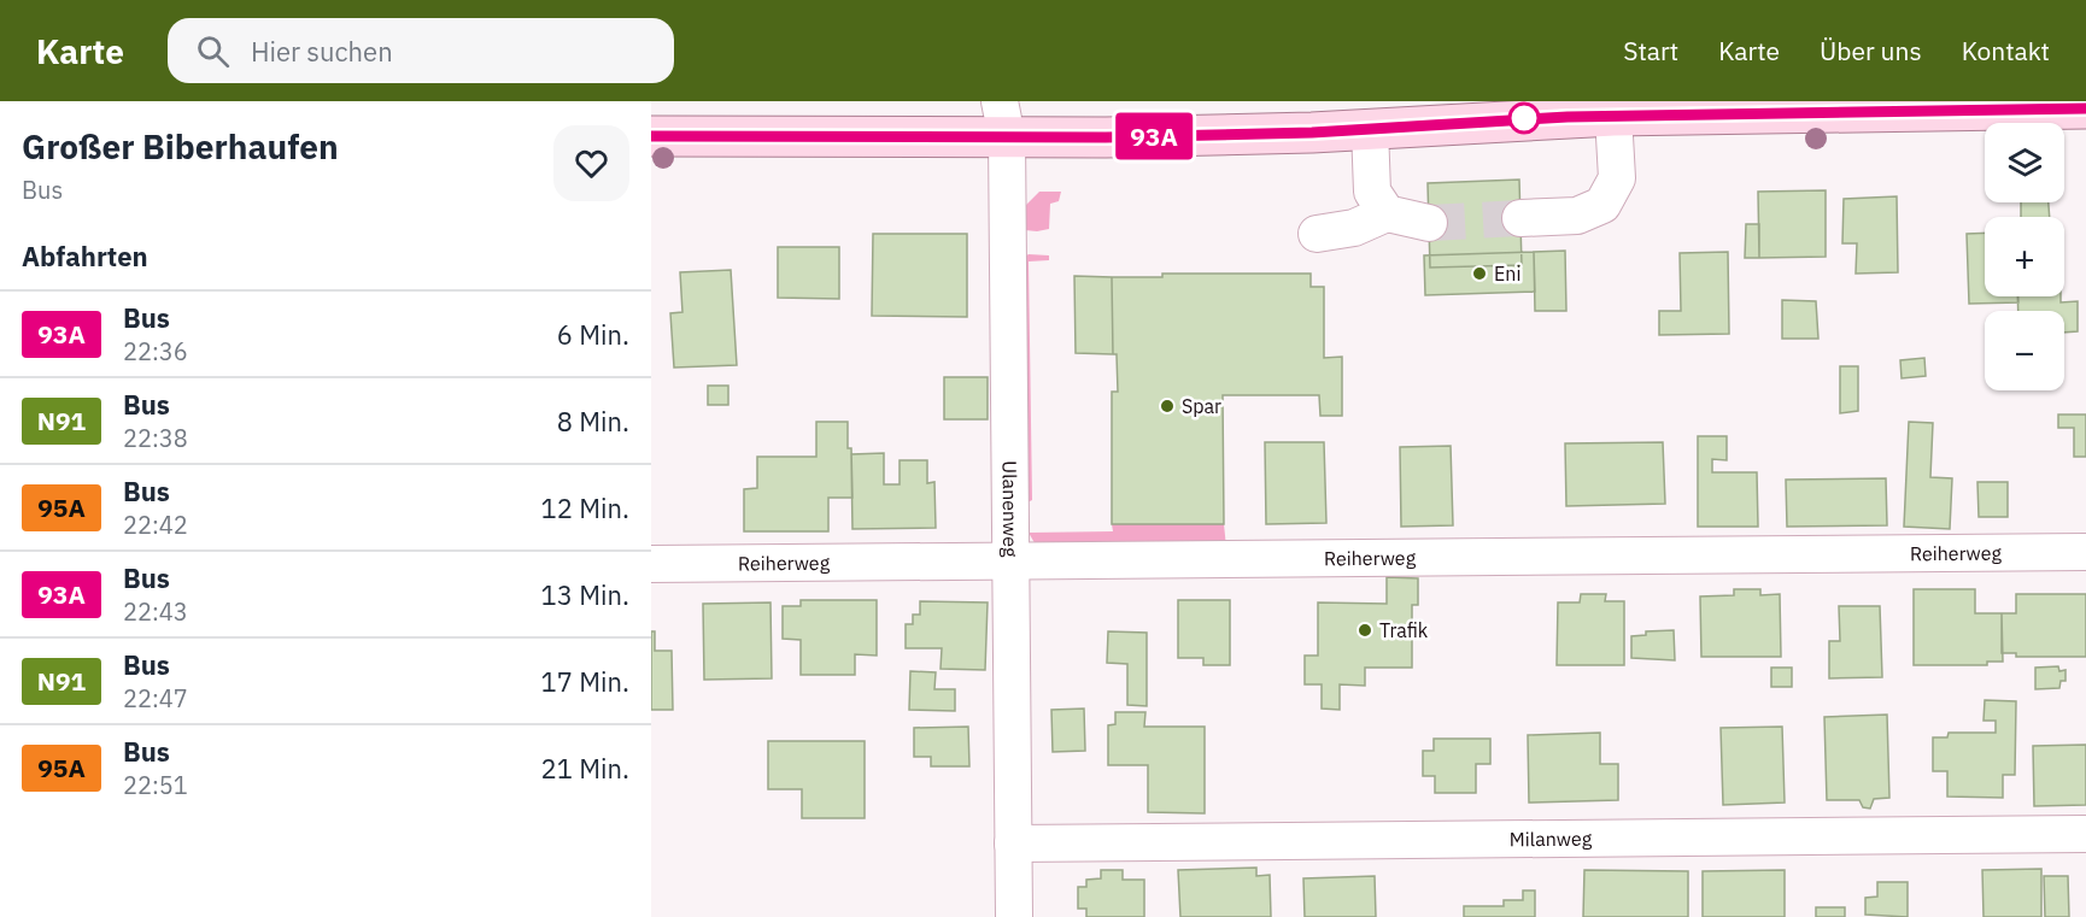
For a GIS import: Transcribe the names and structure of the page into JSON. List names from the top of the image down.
{
  "streets": {
    "street": ["Ulanenweg", "Reiherweg", "Milanweg"]
  },
  "crossings": [
    ["Ulanenweg", "Reiherweg"],
    ["Ulanenweg", "Milanweg"]
  ],
  "places": ["Eni", "Spar", "Trafik"],
  "lines": ["bus line 93A"],
  "page": {
    "header": "Karte",
    "search": "Hier suchen",
    "nav": [
      "Start",
      "Karte",
      "Über uns",
      "Kontakt"
    ],
    "heading": [
      ["Großer Biberhaufen", "Bus"],
      "Abfahrten"
    ],
    "on_map": "93A",
    "map_buttons": ["+", "−"],
    "list": [
      {
        "mark": "93A",
        "name": "Bus",
        "note": "22:36",
        "value": "6 Min."
      },
      {
        "mark": "N91",
        "name": "Bus",
        "note": "22:38",
        "value": "8 Min."
      },
      {
        "mark": "95A",
        "name": "Bus",
        "note": "22:42",
        "value": "12 Min."
      },
      {
        "mark": "93A",
        "name": "Bus",
        "note": "22:43",
        "value": "13 Min."
      },
      {
        "mark": "N91",
        "name": "Bus",
        "note": "22:47",
        "value": "17 Min."
      },
      {
        "mark": "95A",
        "name": "Bus",
        "note": "22:51",
        "value": "21 Min."
      }
    ]
  }
}
